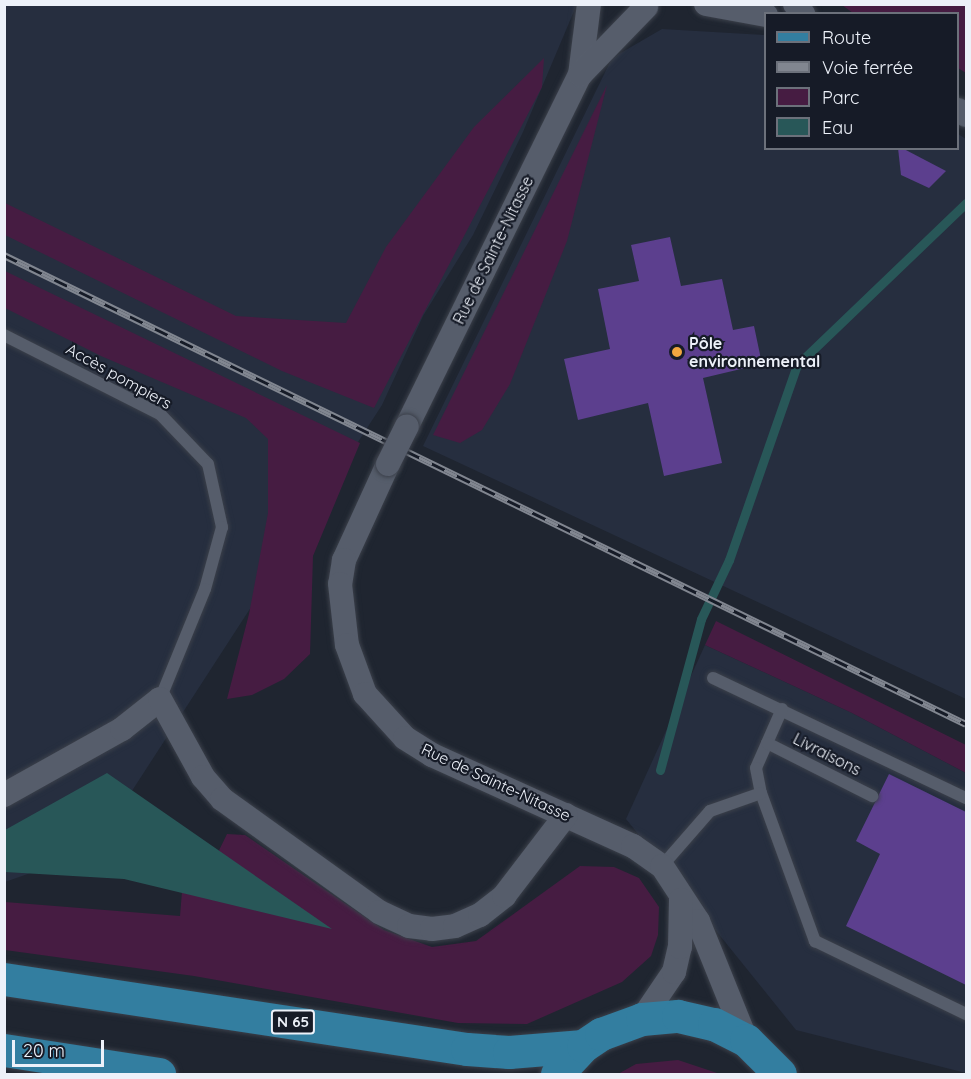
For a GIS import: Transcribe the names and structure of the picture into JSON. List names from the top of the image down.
{
  "streets": {
    "main road": ["N 65"],
    "street": ["Rue de Sainte-Nitasse"],
    "lane": ["Accès pompiers", "Livraisons"]
  },
  "places": ["Pôle environnemental"],
  "legend": [
    "Route",
    "Voie ferrée",
    "Parc",
    "Eau"
  ],
  "scale_bar": "20 m"
}
